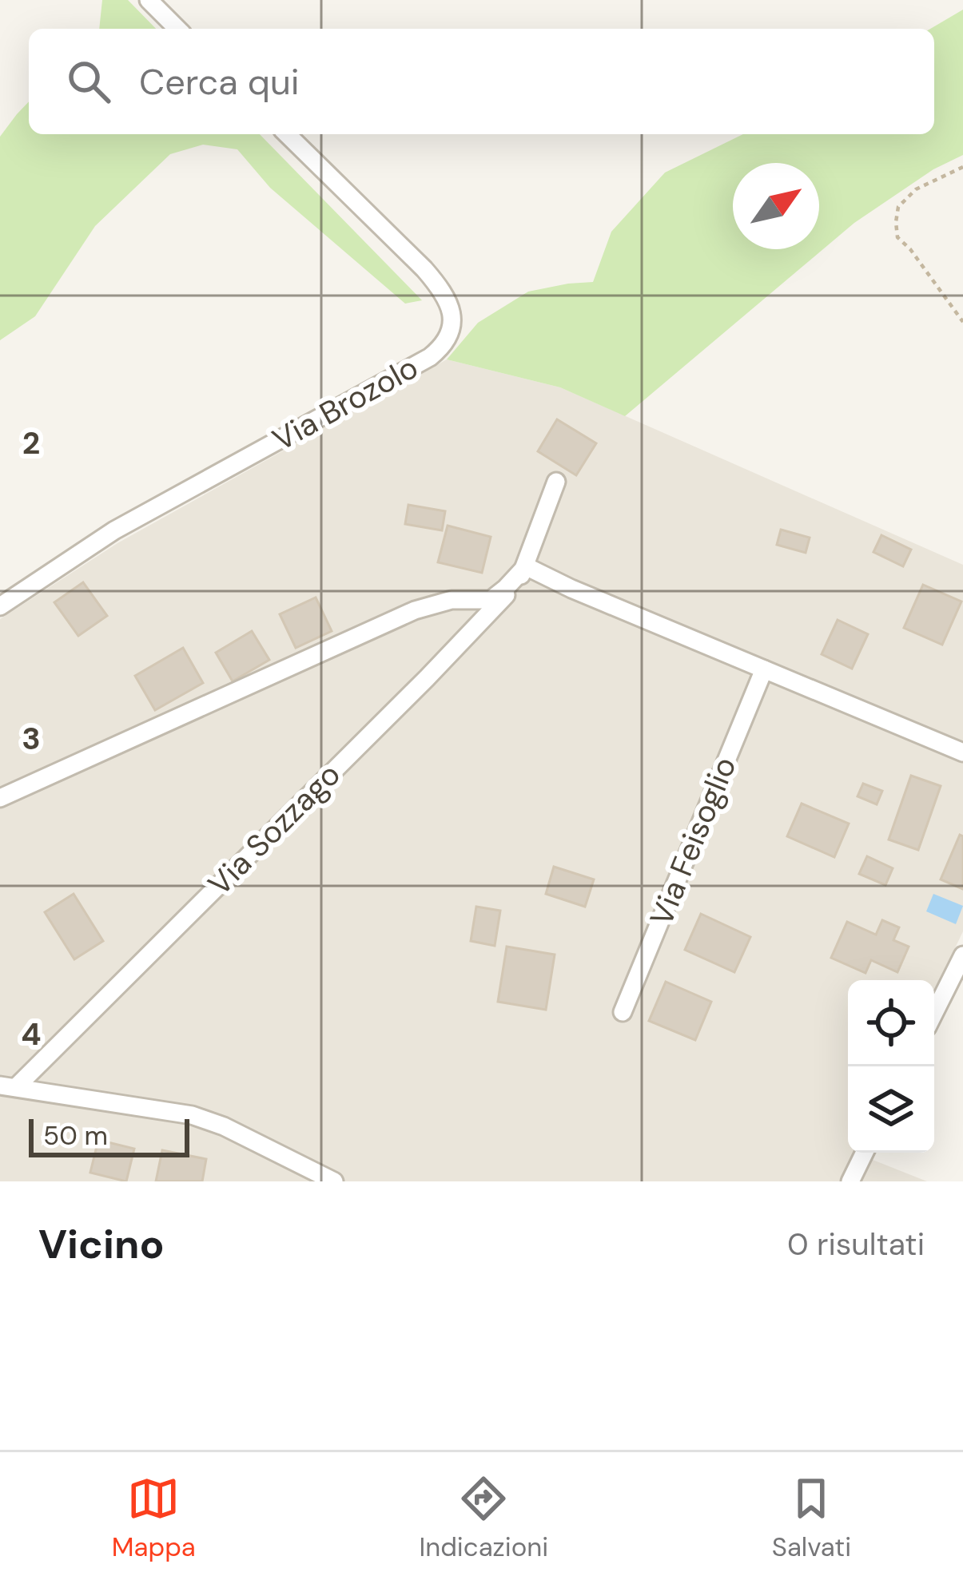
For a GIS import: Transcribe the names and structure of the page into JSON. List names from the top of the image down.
{
  "streets": {
    "street": ["Via Brozolo", "Via Sozzago", "Via Feisoglio"]
  },
  "scale_bar": "50 m",
  "north": "top right",
  "page": {
    "search": "Cerca qui",
    "scale": "50 m",
    "heading": ["Vicino", "0 risultati"],
    "nav": ["Mappa", "Indicazioni", "Salvati"]
  },
  "grid": {
    "rows": ["2", "3", "4"]
  }
}
